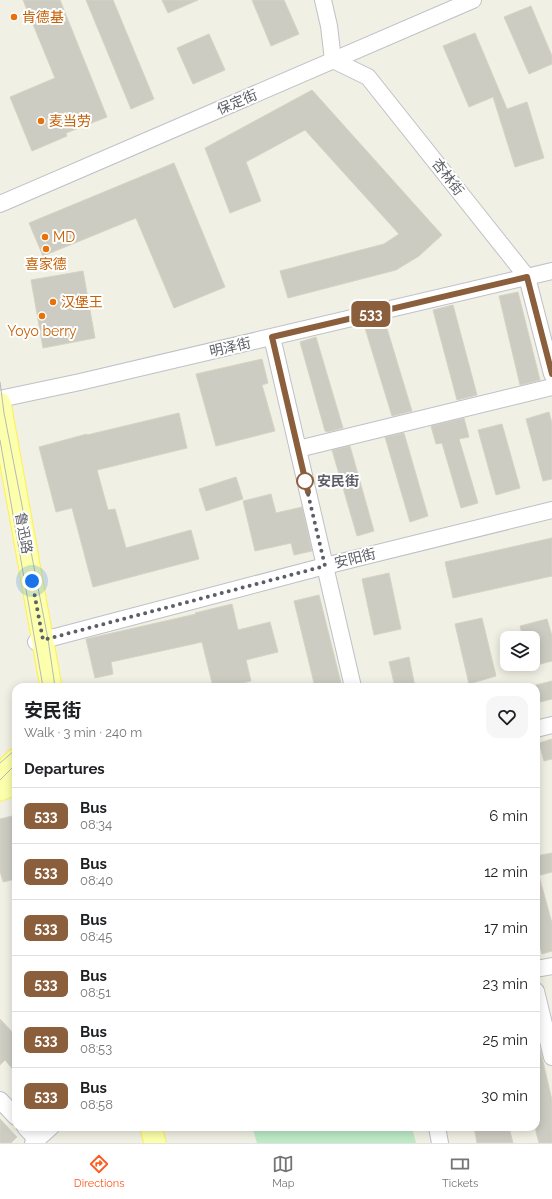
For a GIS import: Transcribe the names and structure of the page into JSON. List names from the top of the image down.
{
  "streets": {
    "main road": ["鲁迅路"],
    "street": [
      "保定街",
      "杏林街",
      "明泽街",
      "安阳街"
    ]
  },
  "crossings": [
    ["保定街", "杏林街"],
    ["杏林街", "明泽街"],
    ["鲁迅路", "安阳街"]
  ],
  "places": [
    "肯德基",
    "麦当劳",
    "MD",
    "喜家德",
    "汉堡王",
    "Yoyo berry",
    "安民街"
  ],
  "lines": ["bus line 533"],
  "page": {
    "on_map": "533",
    "heading": [
      ["安民街", "Walk · 3 min · 240 m"],
      "Departures"
    ],
    "list": [
      {
        "mark": "533",
        "name": "Bus",
        "note": "08:34",
        "value": "6 min"
      },
      {
        "mark": "533",
        "name": "Bus",
        "note": "08:40",
        "value": "12 min"
      },
      {
        "mark": "533",
        "name": "Bus",
        "note": "08:45",
        "value": "17 min"
      },
      {
        "mark": "533",
        "name": "Bus",
        "note": "08:51",
        "value": "23 min"
      },
      {
        "mark": "533",
        "name": "Bus",
        "note": "08:53",
        "value": "25 min"
      },
      {
        "mark": "533",
        "name": "Bus",
        "note": "08:58",
        "value": "30 min"
      }
    ],
    "tabs": ["Directions", "Map", "Tickets"]
  }
}
